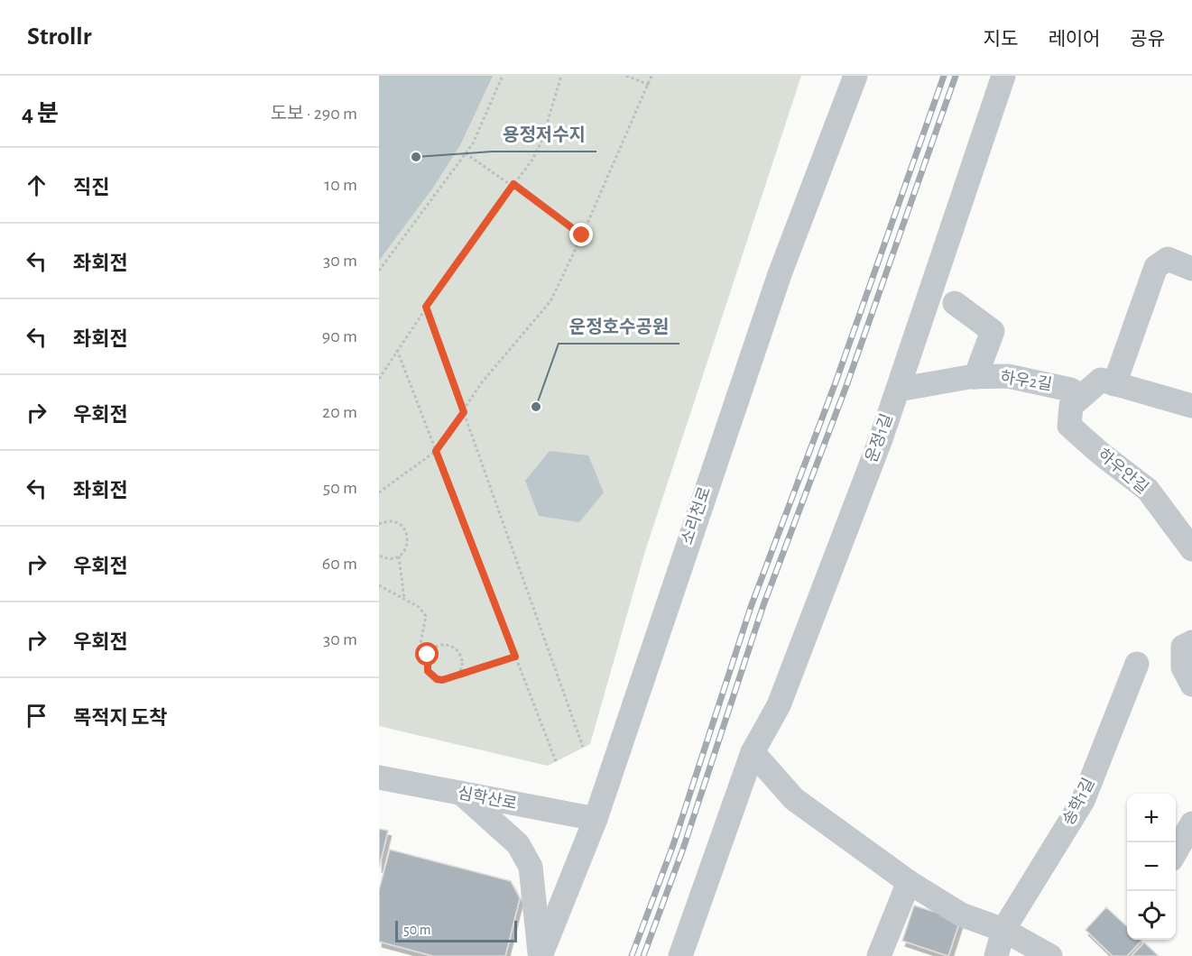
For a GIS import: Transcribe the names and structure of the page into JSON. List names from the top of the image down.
{
  "streets": {
    "street": [
      "하우2길",
      "운정1길",
      "하우안길",
      "소리천로",
      "심학산로",
      "송학1길"
    ]
  },
  "crossings": [
    ["하우2길", "운정1길"],
    ["하우2길", "하우안길"],
    ["소리천로", "심학산로"]
  ],
  "places": ["용정저수지", "운정호수공원"],
  "scale_bar": "50 m",
  "page": {
    "header": "Strollr",
    "nav": ["지도", "레이어", "공유"],
    "heading": ["4 분", "도보 · 290 m"],
    "list": [
      ["직진", "10 m"],
      ["좌회전", "30 m"],
      ["좌회전", "90 m"],
      ["우회전", "20 m"],
      ["좌회전", "50 m"],
      ["우회전", "60 m"],
      ["우회전", "30 m"],
      "목적지 도착"
    ],
    "map_buttons": ["+", "−"],
    "scale": "50 m"
  }
}
